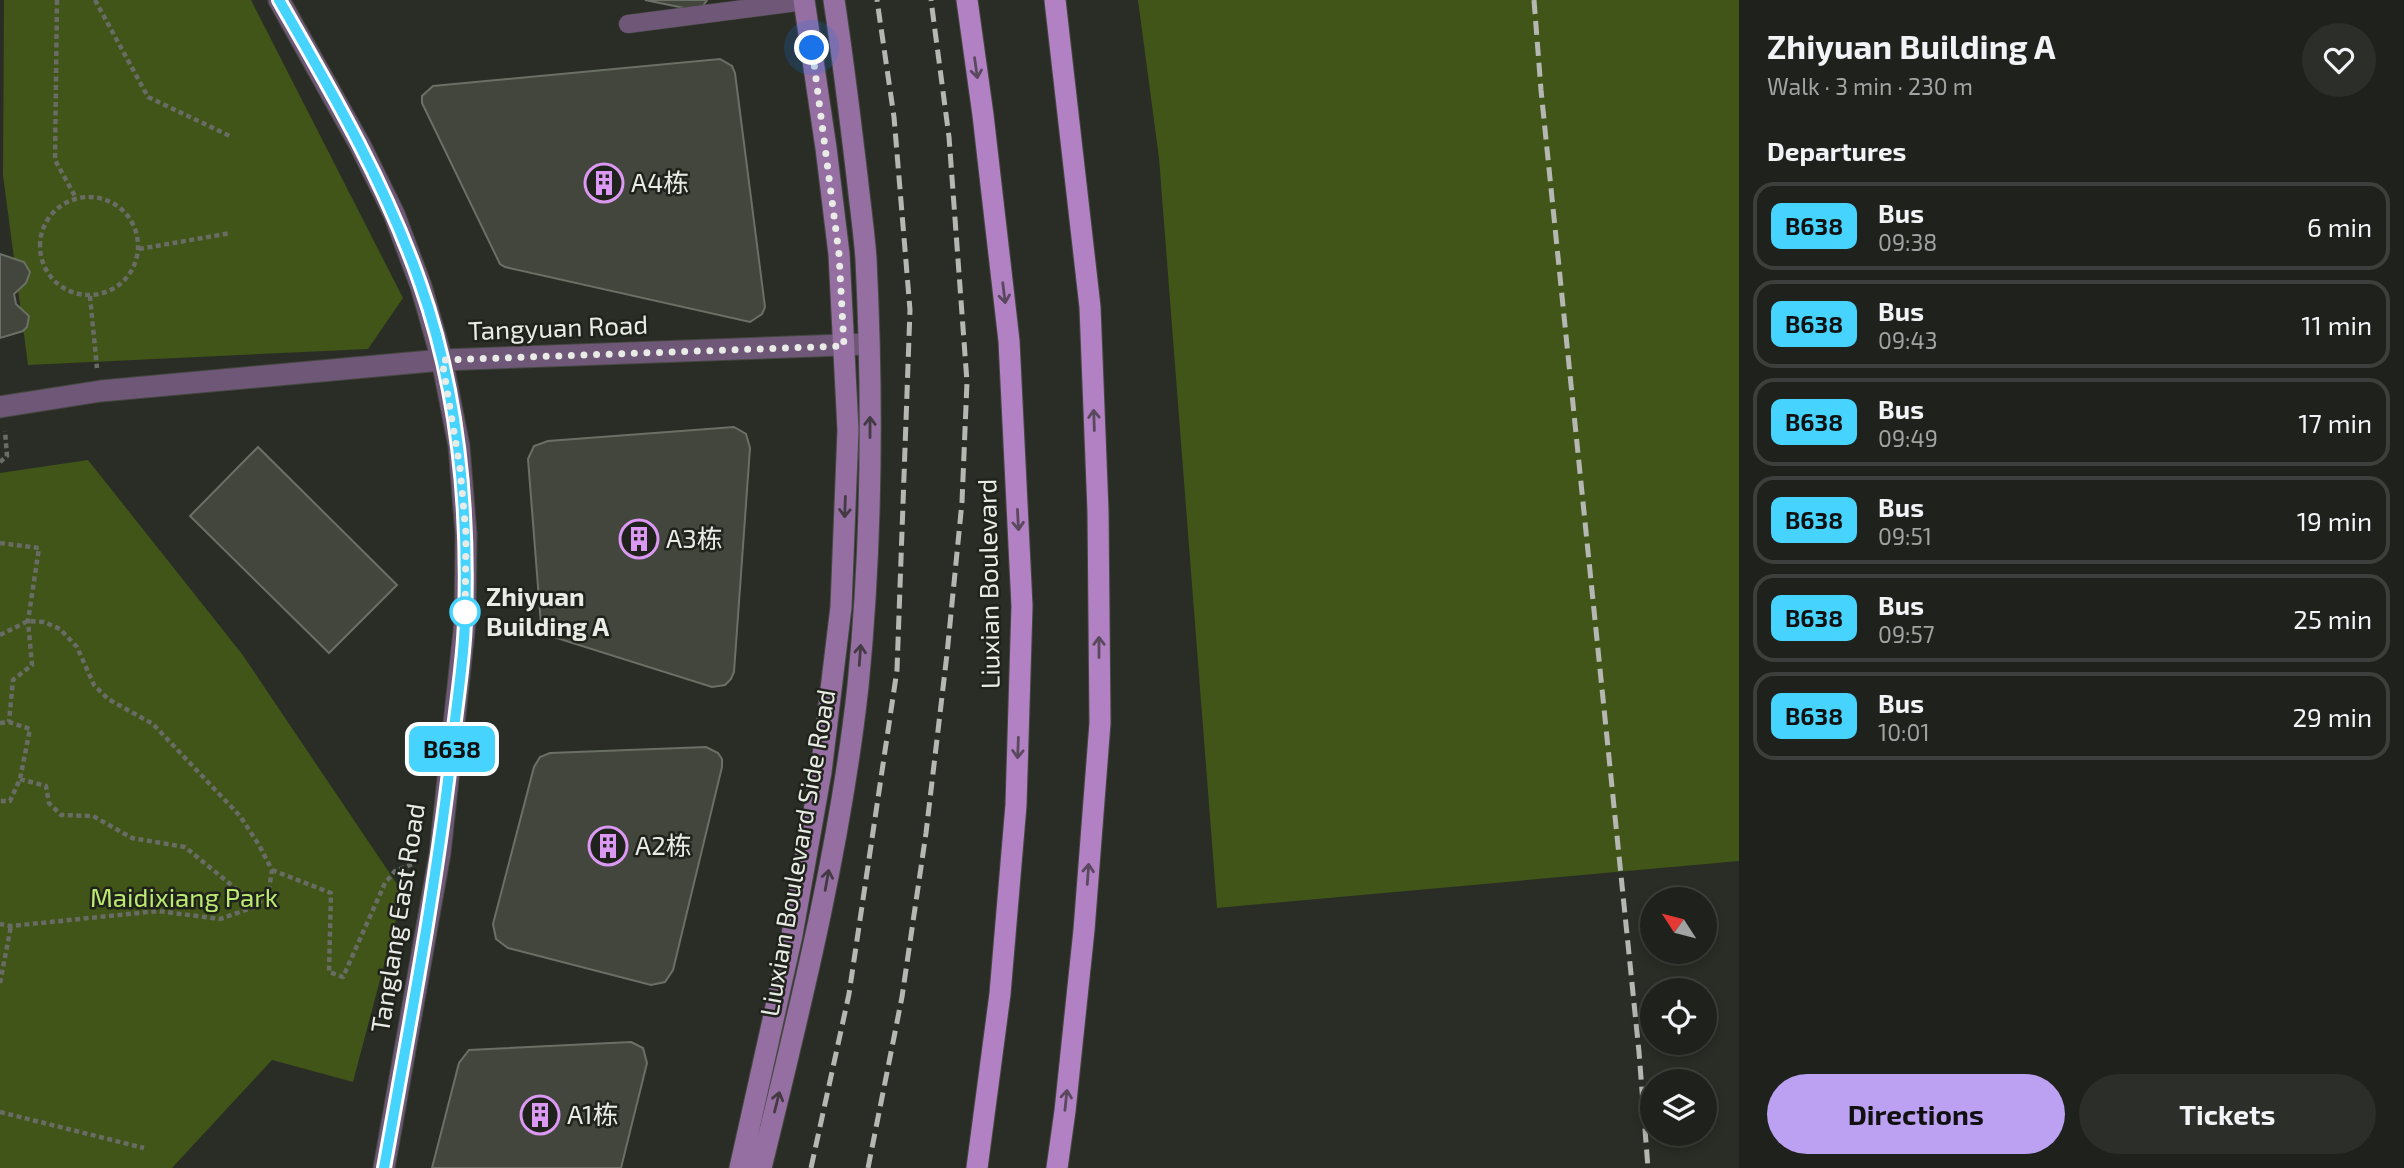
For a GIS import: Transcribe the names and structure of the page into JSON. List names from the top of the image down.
{
  "streets": {
    "main road": ["Liuxian Boulevard", "Liuxian Boulevard Side Road"],
    "street": ["Tangyuan Road", "Tanglang East Road"]
  },
  "crossings": [
    ["Tangyuan Road", "Liuxian Boulevard Side Road"],
    ["Tangyuan Road", "Tanglang East Road"]
  ],
  "parks": ["Maidixiang Park"],
  "places": {
    "building": [
      "A4栋",
      "A3栋",
      "A2栋",
      "A1栋"
    ],
    "other": ["Zhiyuan Building A"]
  },
  "lines": ["bus line B638"],
  "north": "top left",
  "page": {
    "on_map": "B638",
    "heading": [
      ["Zhiyuan Building A", "Walk · 3 min · 230 m"],
      "Departures"
    ],
    "list": [
      {
        "mark": "B638",
        "name": "Bus",
        "note": "09:38",
        "value": "6 min"
      },
      {
        "mark": "B638",
        "name": "Bus",
        "note": "09:43",
        "value": "11 min"
      },
      {
        "mark": "B638",
        "name": "Bus",
        "note": "09:49",
        "value": "17 min"
      },
      {
        "mark": "B638",
        "name": "Bus",
        "note": "09:51",
        "value": "19 min"
      },
      {
        "mark": "B638",
        "name": "Bus",
        "note": "09:57",
        "value": "25 min"
      },
      {
        "mark": "B638",
        "name": "Bus",
        "note": "10:01",
        "value": "29 min"
      }
    ],
    "buttons": ["Directions", "Tickets"]
  }
}
